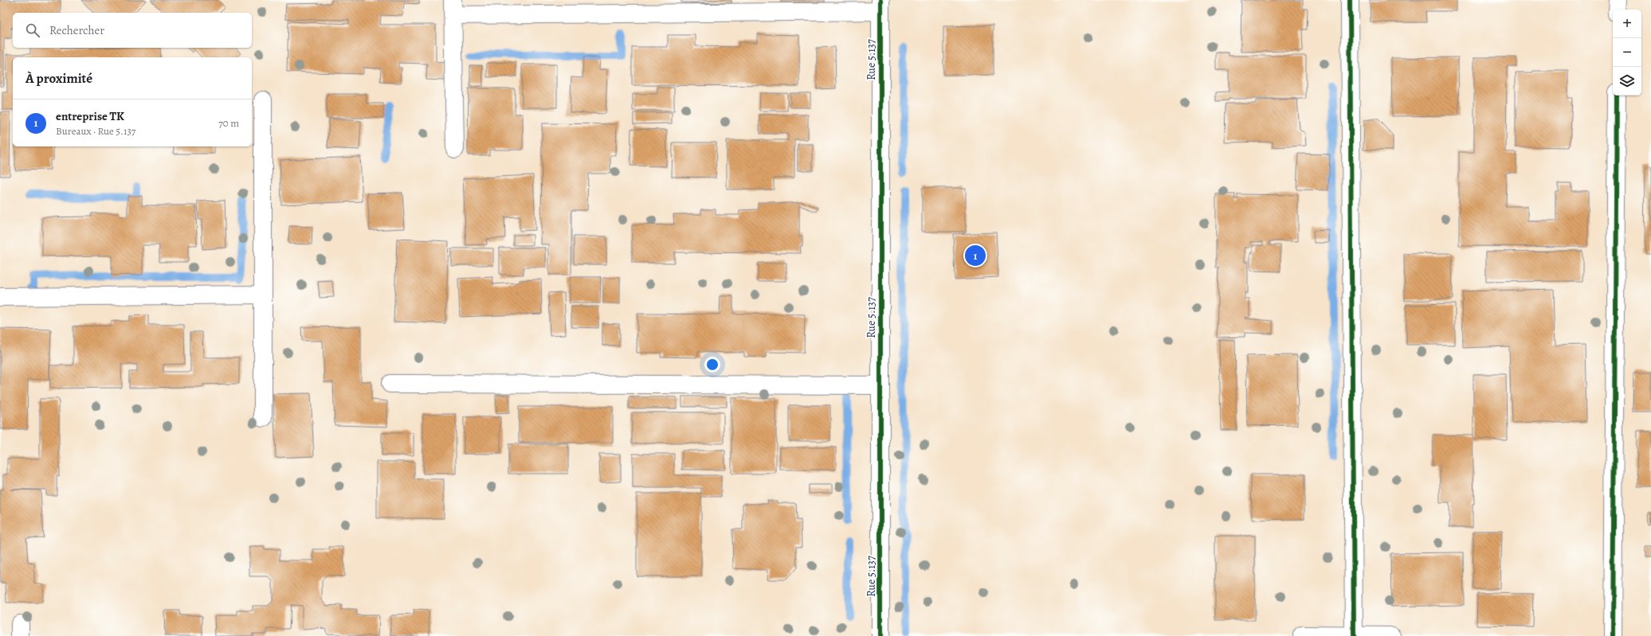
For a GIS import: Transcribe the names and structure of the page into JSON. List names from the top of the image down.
{
  "streets": {
    "street": ["Rue 5.137"]
  },
  "page": {
    "map_buttons": ["+", "−"],
    "search": "Rechercher",
    "heading": "À proximité",
    "list": [
      {
        "mark": "1",
        "name": "entreprise TK",
        "note": "Bureaux · Rue 5.137",
        "value": "70 m"
      }
    ],
    "pins": "1"
  }
}
